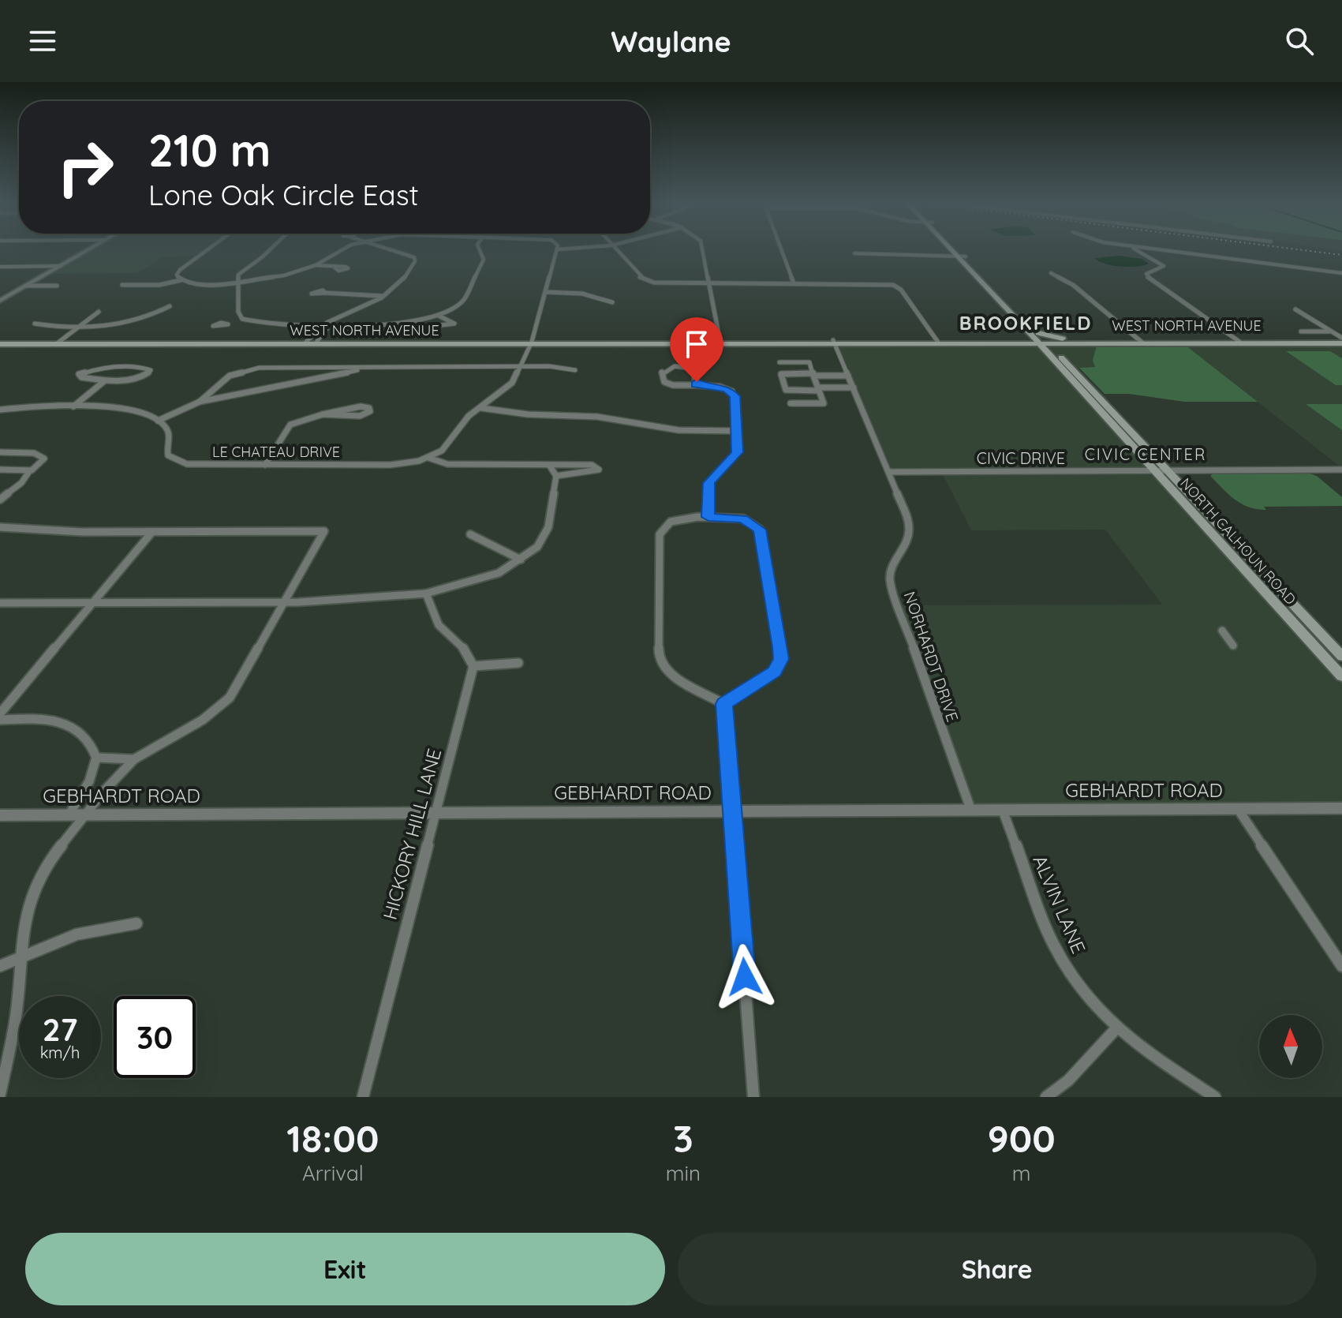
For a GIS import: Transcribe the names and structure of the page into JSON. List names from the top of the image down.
{
  "streets": {
    "main road": ["WEST NORTH AVENUE", "NORTH CALHOUN ROAD"],
    "street": [
      "LE CHATEAU DRIVE",
      "CIVIC DRIVE",
      "NORHARDT DRIVE",
      "GEBHARDT ROAD",
      "HICKORY HILL LANE",
      "ALVIN LANE"
    ]
  },
  "crossings": [
    ["WEST NORTH AVENUE", "NORTH CALHOUN ROAD"],
    ["WEST NORTH AVENUE", "NORHARDT DRIVE"],
    ["CIVIC DRIVE", "NORTH CALHOUN ROAD"],
    ["CIVIC DRIVE", "NORHARDT DRIVE"],
    ["NORHARDT DRIVE", "GEBHARDT ROAD"],
    ["GEBHARDT ROAD", "HICKORY HILL LANE"],
    ["GEBHARDT ROAD", "ALVIN LANE"]
  ],
  "districts": ["BROOKFIELD", "CIVIC CENTER"],
  "north": "top",
  "page": {
    "header": "Waylane",
    "turn": ["210 m", "Lone Oak Circle East"],
    "speed": "27 km/h",
    "limit": "30",
    "eta": [
      "18:00",
      "Arrival",
      "3",
      "min",
      "900",
      "m"
    ],
    "buttons": ["Exit", "Share"]
  }
}
